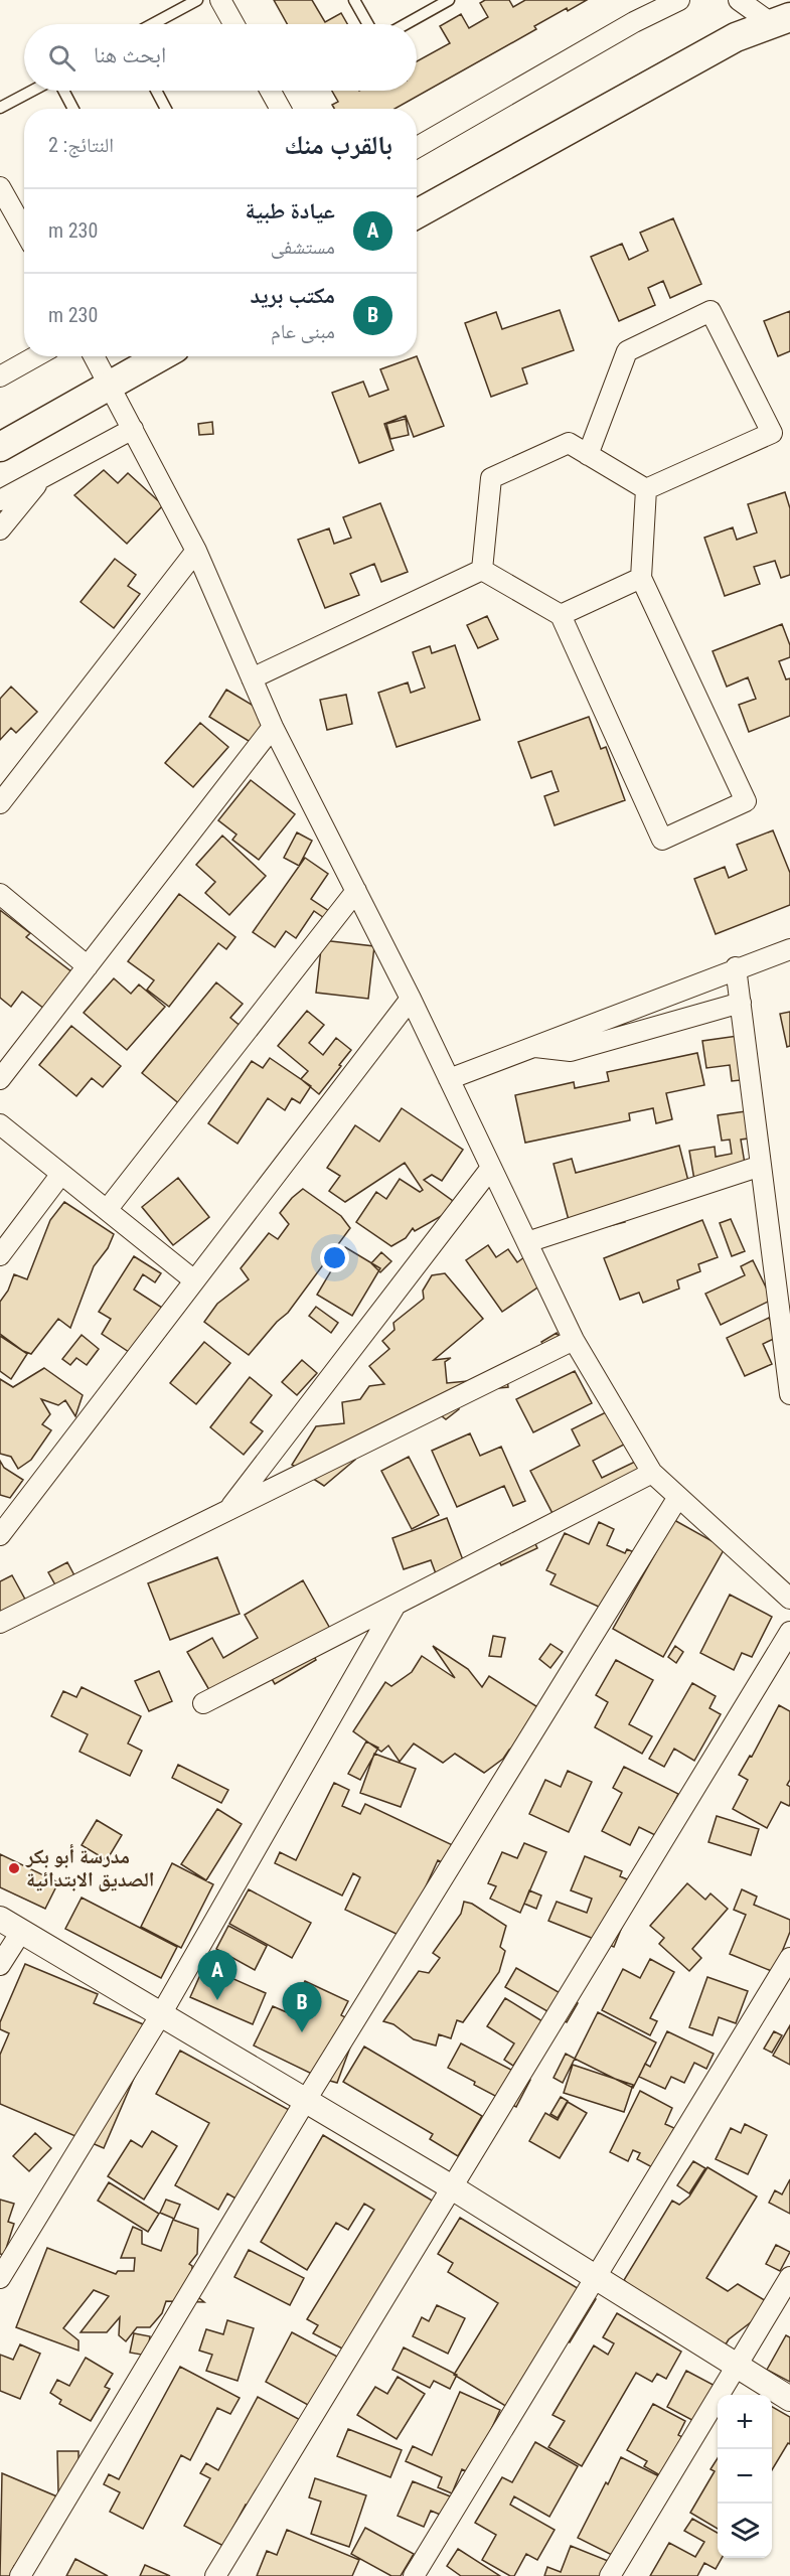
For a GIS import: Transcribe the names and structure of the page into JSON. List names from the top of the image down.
{
  "places": ["مدرسة أبو بكر الصديق الابتدائية"],
  "page": {
    "search": "ابحث هنا",
    "heading": ["بالقرب منك", "النتائج: 2"],
    "list": [
      {
        "mark": "A",
        "name": "عيادة طبية",
        "note": "مستشفى",
        "value": "230 m"
      },
      {
        "mark": "B",
        "name": "مكتب بريد",
        "note": "مبنى عام",
        "value": "230 m"
      }
    ],
    "pins": ["A", "B"],
    "map_buttons": ["+", "−"]
  }
}
